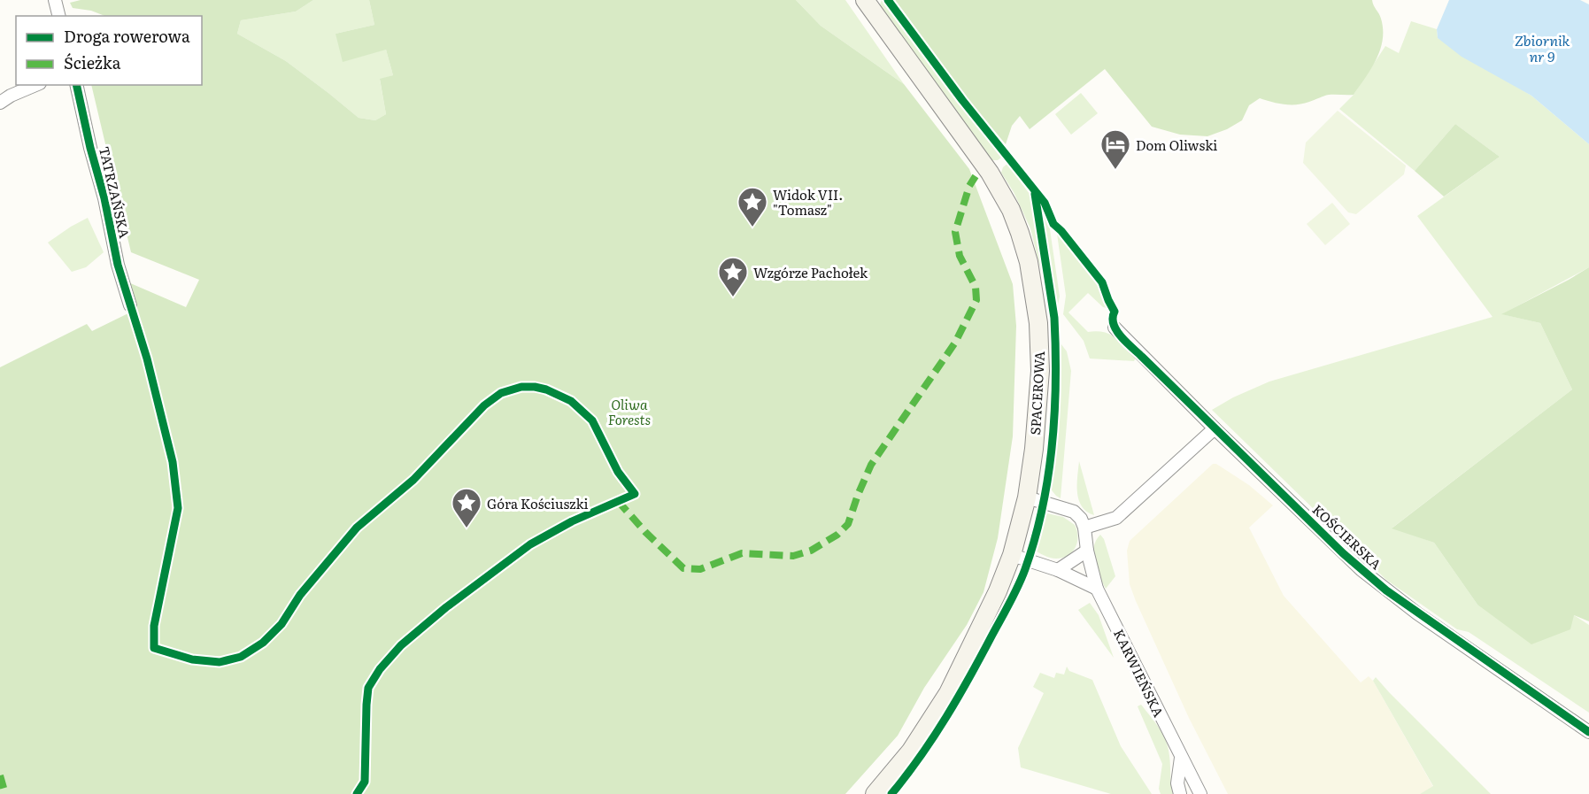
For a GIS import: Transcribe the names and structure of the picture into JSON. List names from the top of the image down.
{
  "streets": {
    "main road": ["SPACEROWA"],
    "street": ["TATRZAŃSKA", "KOŚCIERSKA", "KARWIEŃSKA"]
  },
  "water": ["Zbiornik nr 9"],
  "parks": ["Oliwa Forests"],
  "places": {
    "hotel": ["Dom Oliwski"],
    "place": ["Widok VII. \"Tomasz\"", "Wzgórze Pachołek", "Góra Kościuszki"]
  },
  "legend": ["Droga rowerowa", "Ścieżka"]
}
